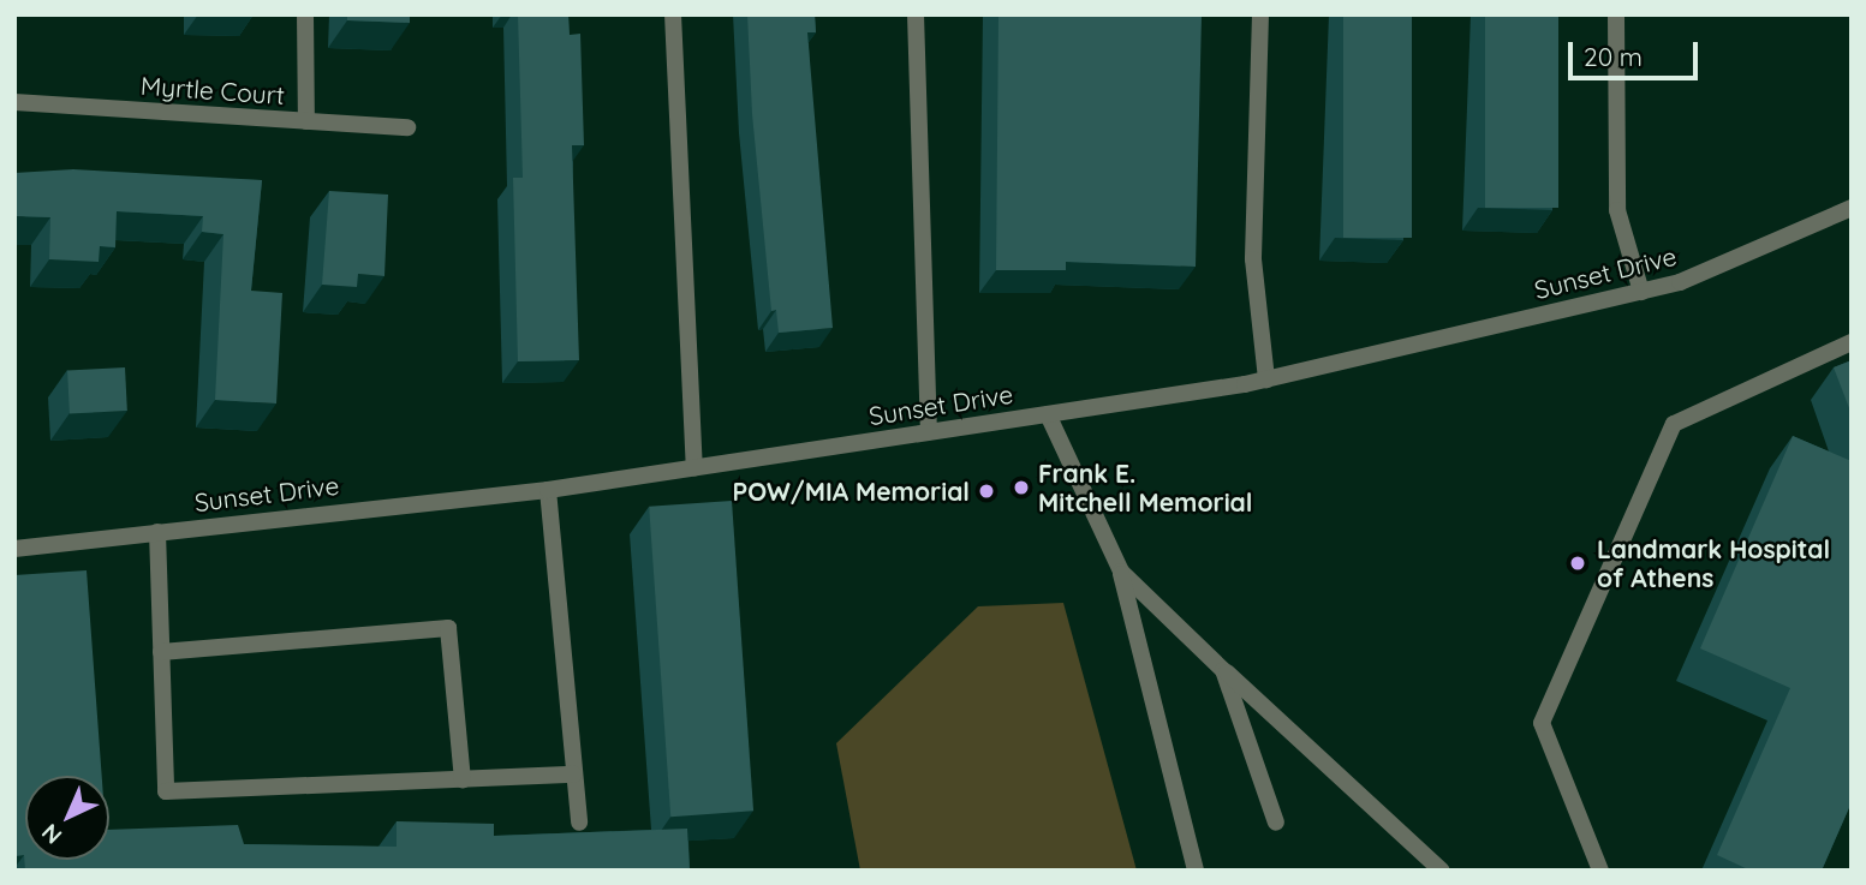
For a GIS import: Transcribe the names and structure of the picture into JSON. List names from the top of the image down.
{
  "streets": {
    "street": ["Myrtle Court", "Sunset Drive"]
  },
  "places": ["Frank E. Mitchell Memorial", "POW/MIA Memorial", "Landmark Hospital of Athens"],
  "scale_bar": "20 m",
  "north": "bottom left"
}
